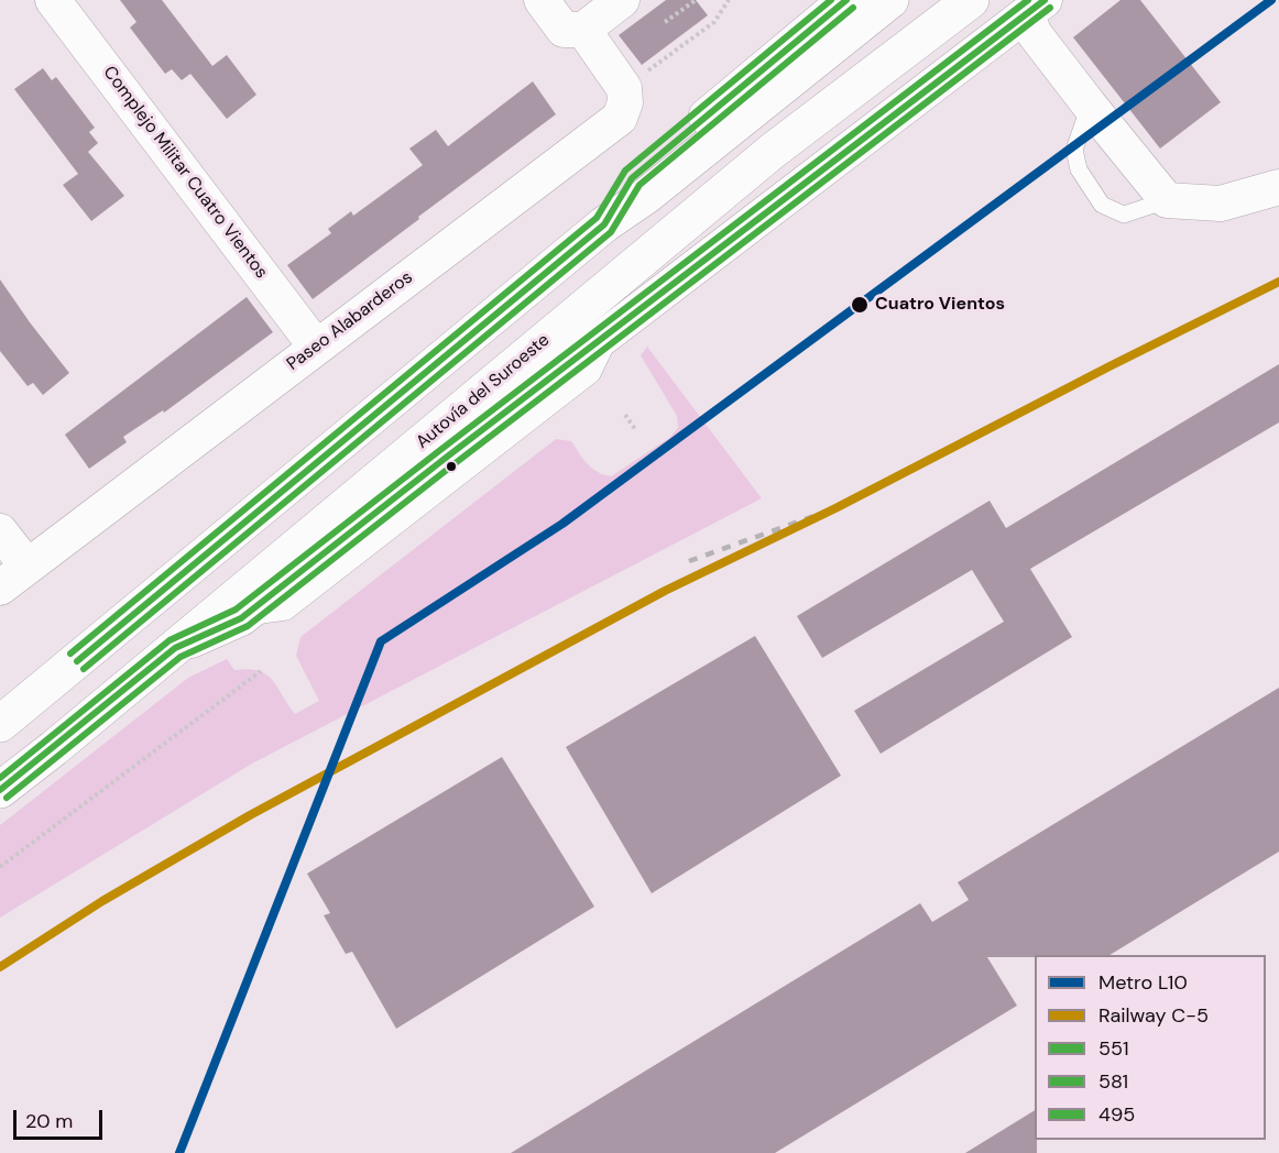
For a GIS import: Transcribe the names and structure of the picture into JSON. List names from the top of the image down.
{
  "streets": {
    "highway": ["Autovía del Suroeste"],
    "street": ["Complejo Militar Cuatro Vientos", "Paseo Alabarderos"]
  },
  "crossings": [
    ["Complejo Militar Cuatro Vientos", "Paseo Alabarderos"]
  ],
  "places": ["Cuatro Vientos"],
  "lines": [
    "metro line L10",
    "transit line 551",
    "transit line 495",
    "transit line 581",
    "rail line C-5"
  ],
  "legend": [
    "Metro L10",
    "Railway C-5",
    "551",
    "581",
    "495"
  ],
  "scale_bar": "20 m"
}
